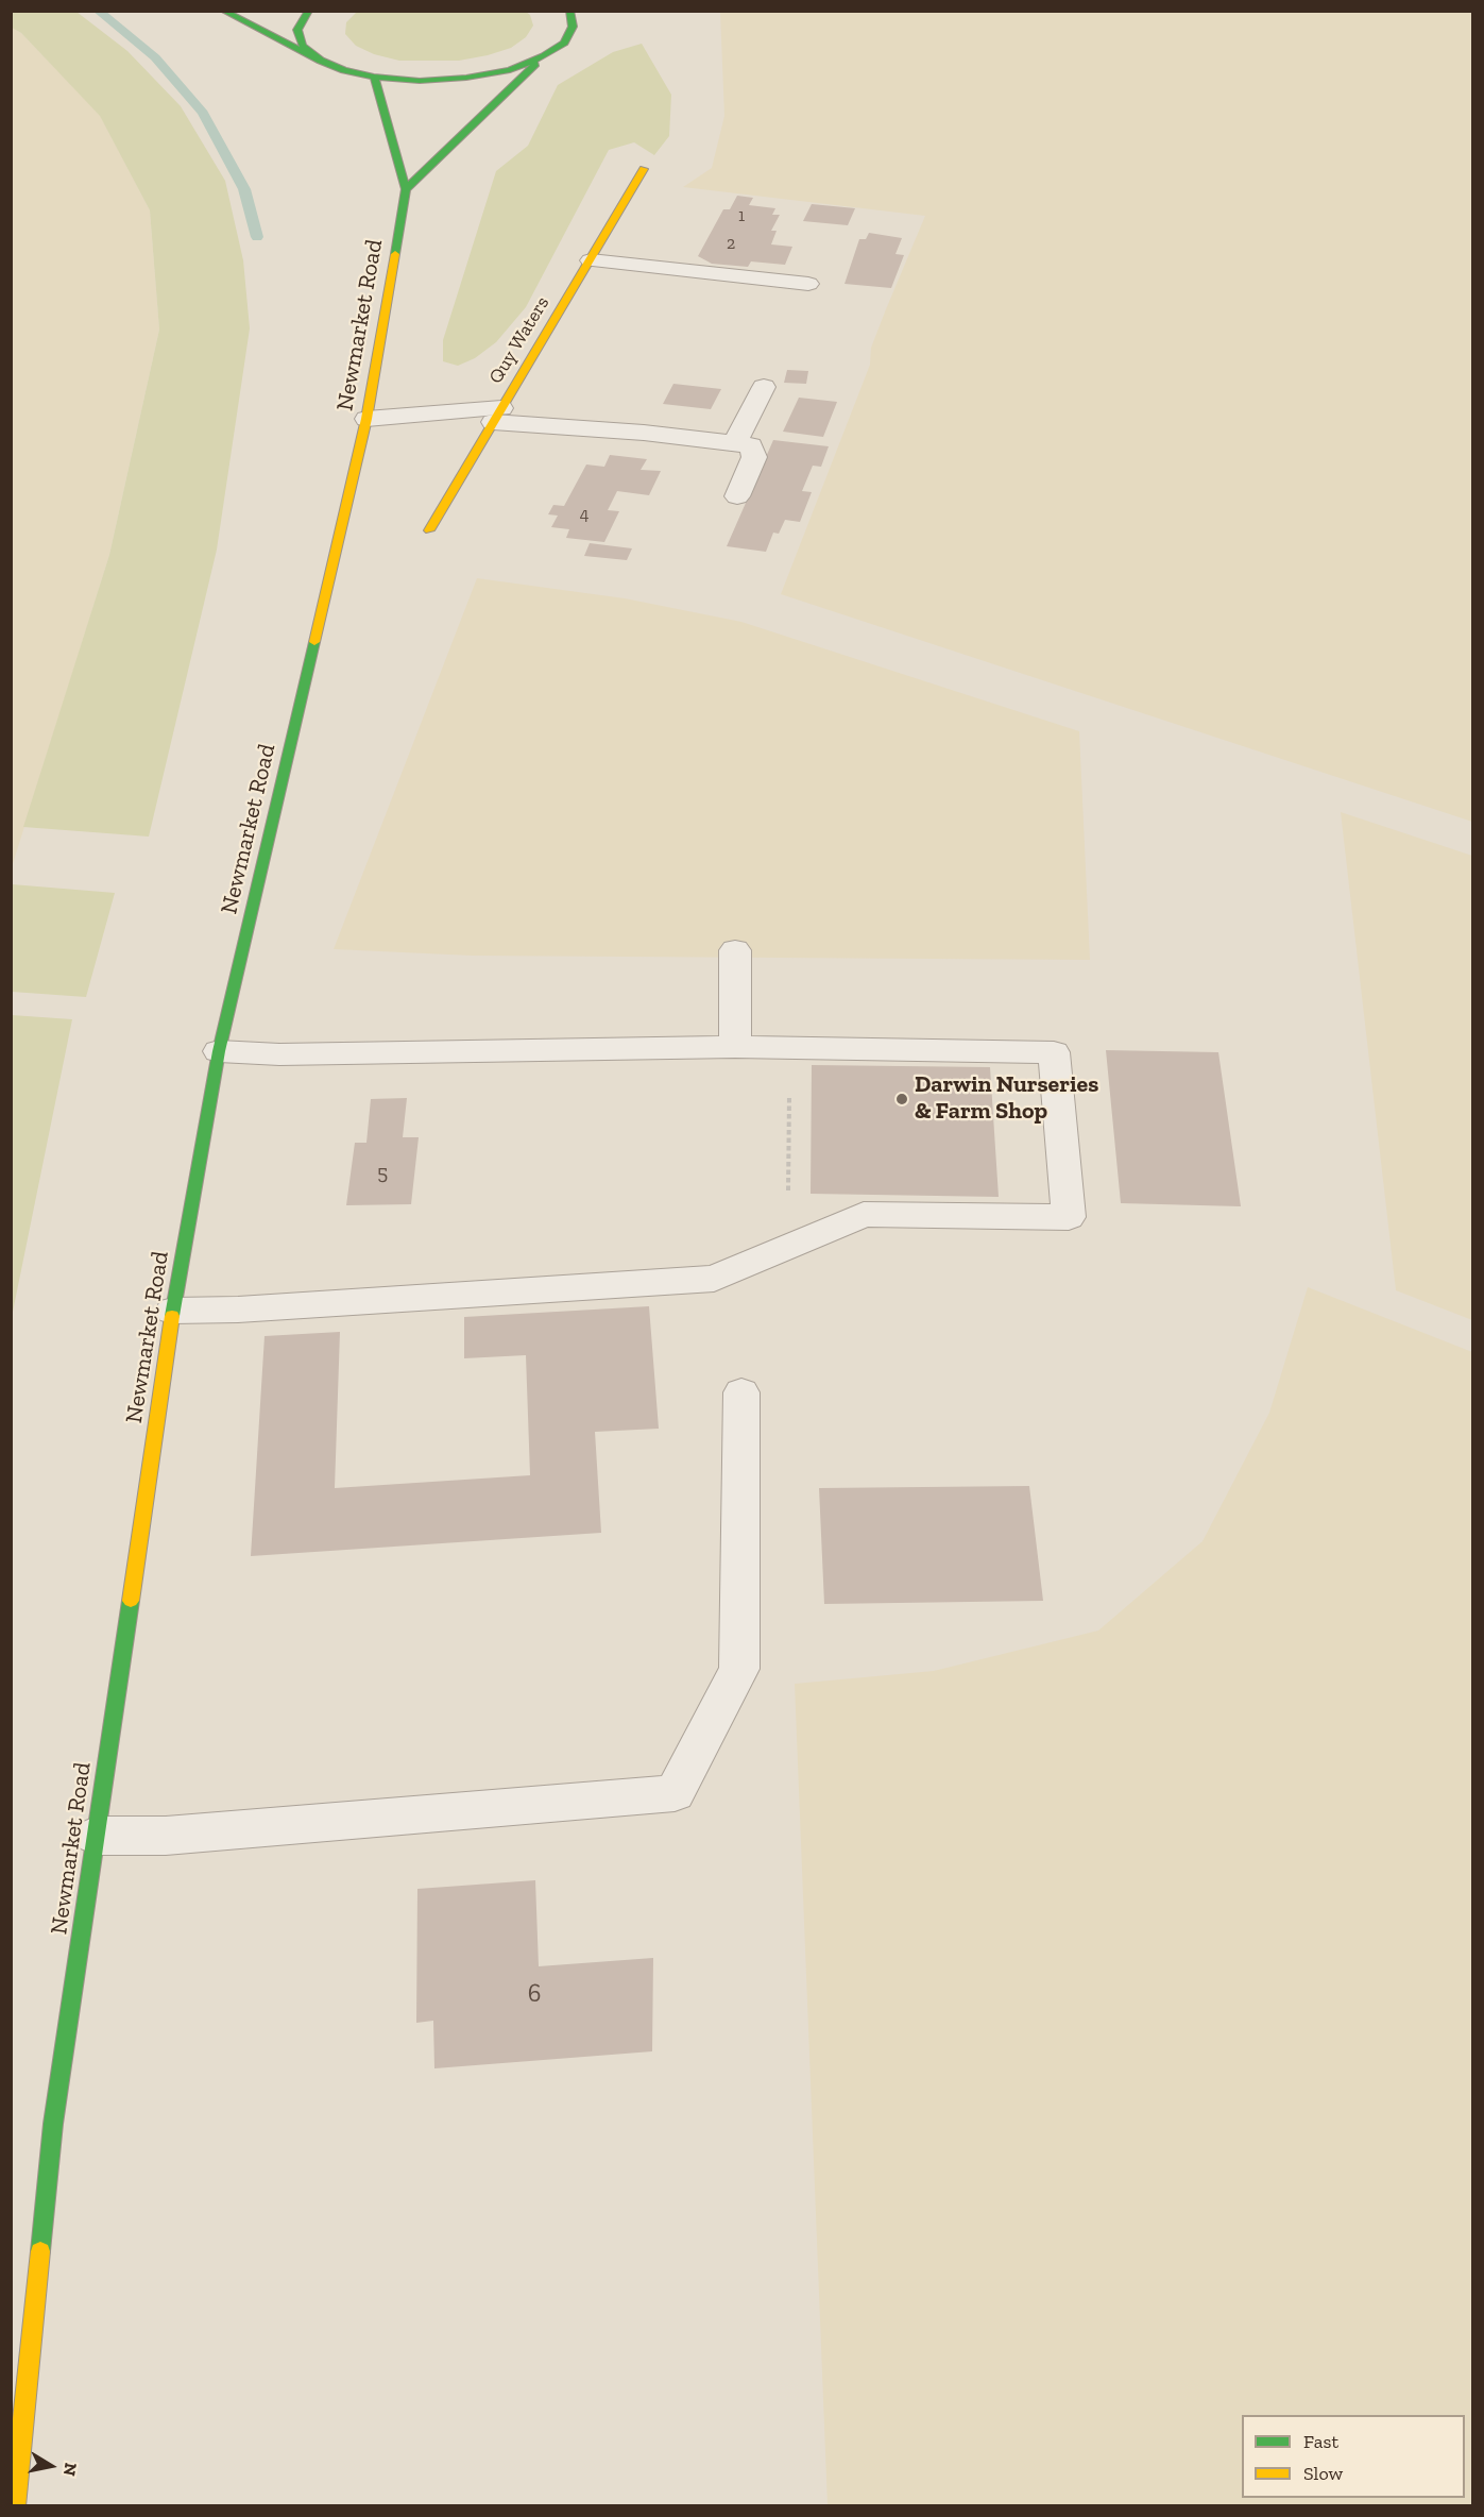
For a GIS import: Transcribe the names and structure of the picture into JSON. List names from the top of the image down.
{
  "streets": {
    "main road": ["Newmarket Road", "Quy Waters"]
  },
  "places": ["Darwin Nurseries & Farm Shop"],
  "house_numbers": [
    "1",
    "2",
    "4",
    "5",
    "6"
  ],
  "legend": ["Fast", "Slow"],
  "north": "right"
}
